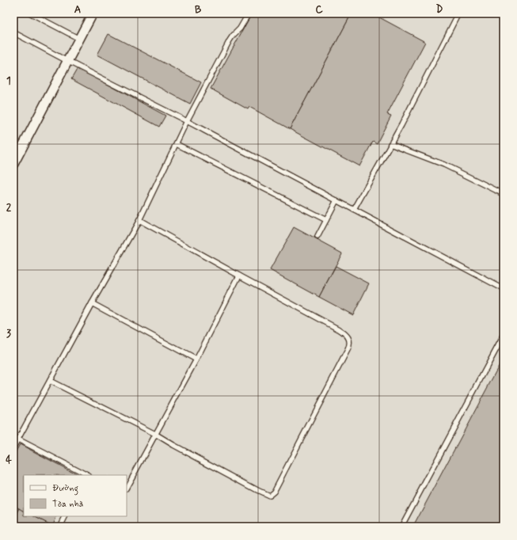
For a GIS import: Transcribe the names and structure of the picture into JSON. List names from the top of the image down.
{
  "legend": ["Đường", "Tòa nhà"],
  "grid": {
    "columns": [
      "A",
      "B",
      "C",
      "D"
    ],
    "rows": [
      "1",
      "2",
      "3",
      "4"
    ]
  }
}
